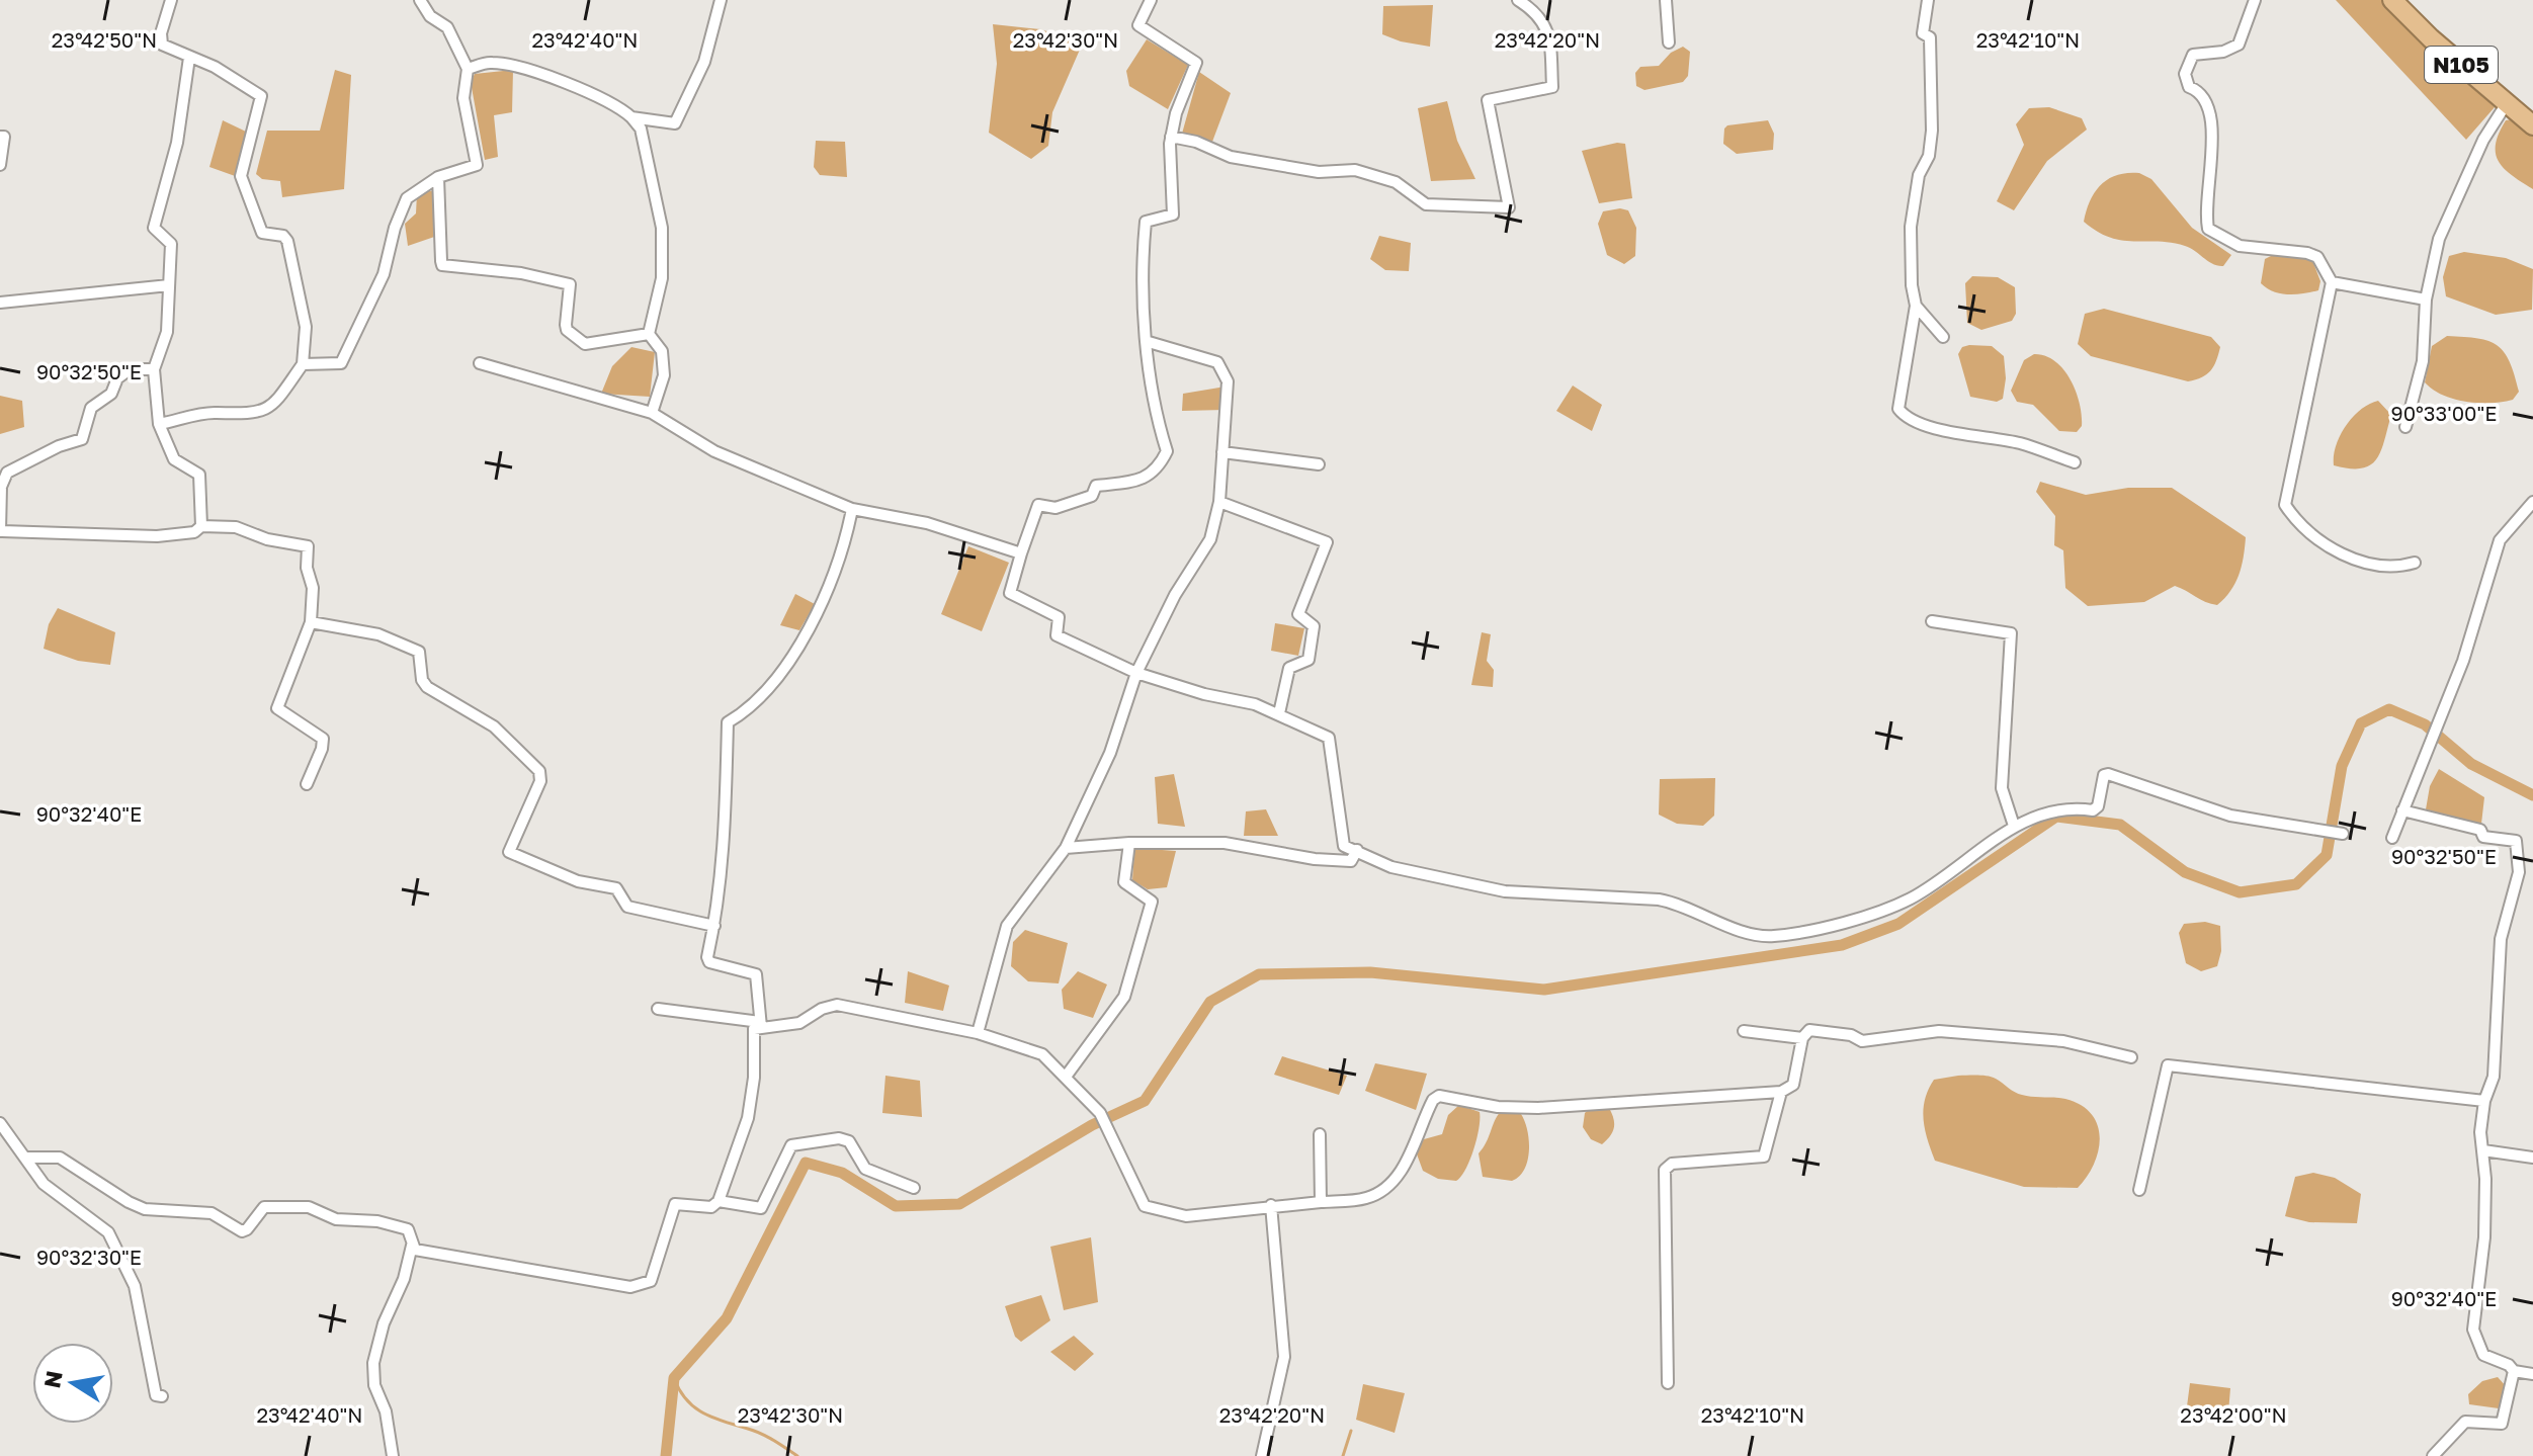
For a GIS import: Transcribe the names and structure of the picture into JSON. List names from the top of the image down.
{
  "streets": {
    "highway": ["N105"]
  },
  "north": "left",
  "coordinates": [
    "23°42'50\"N",
    "23°42'40\"N",
    "23°42'30\"N",
    "23°42'20\"N",
    "23°42'10\"N",
    "90°32'50\"E",
    "90°33'00\"E",
    "90°32'40\"E",
    "90°32'30\"E",
    "23°42'00\"N"
  ]
}
